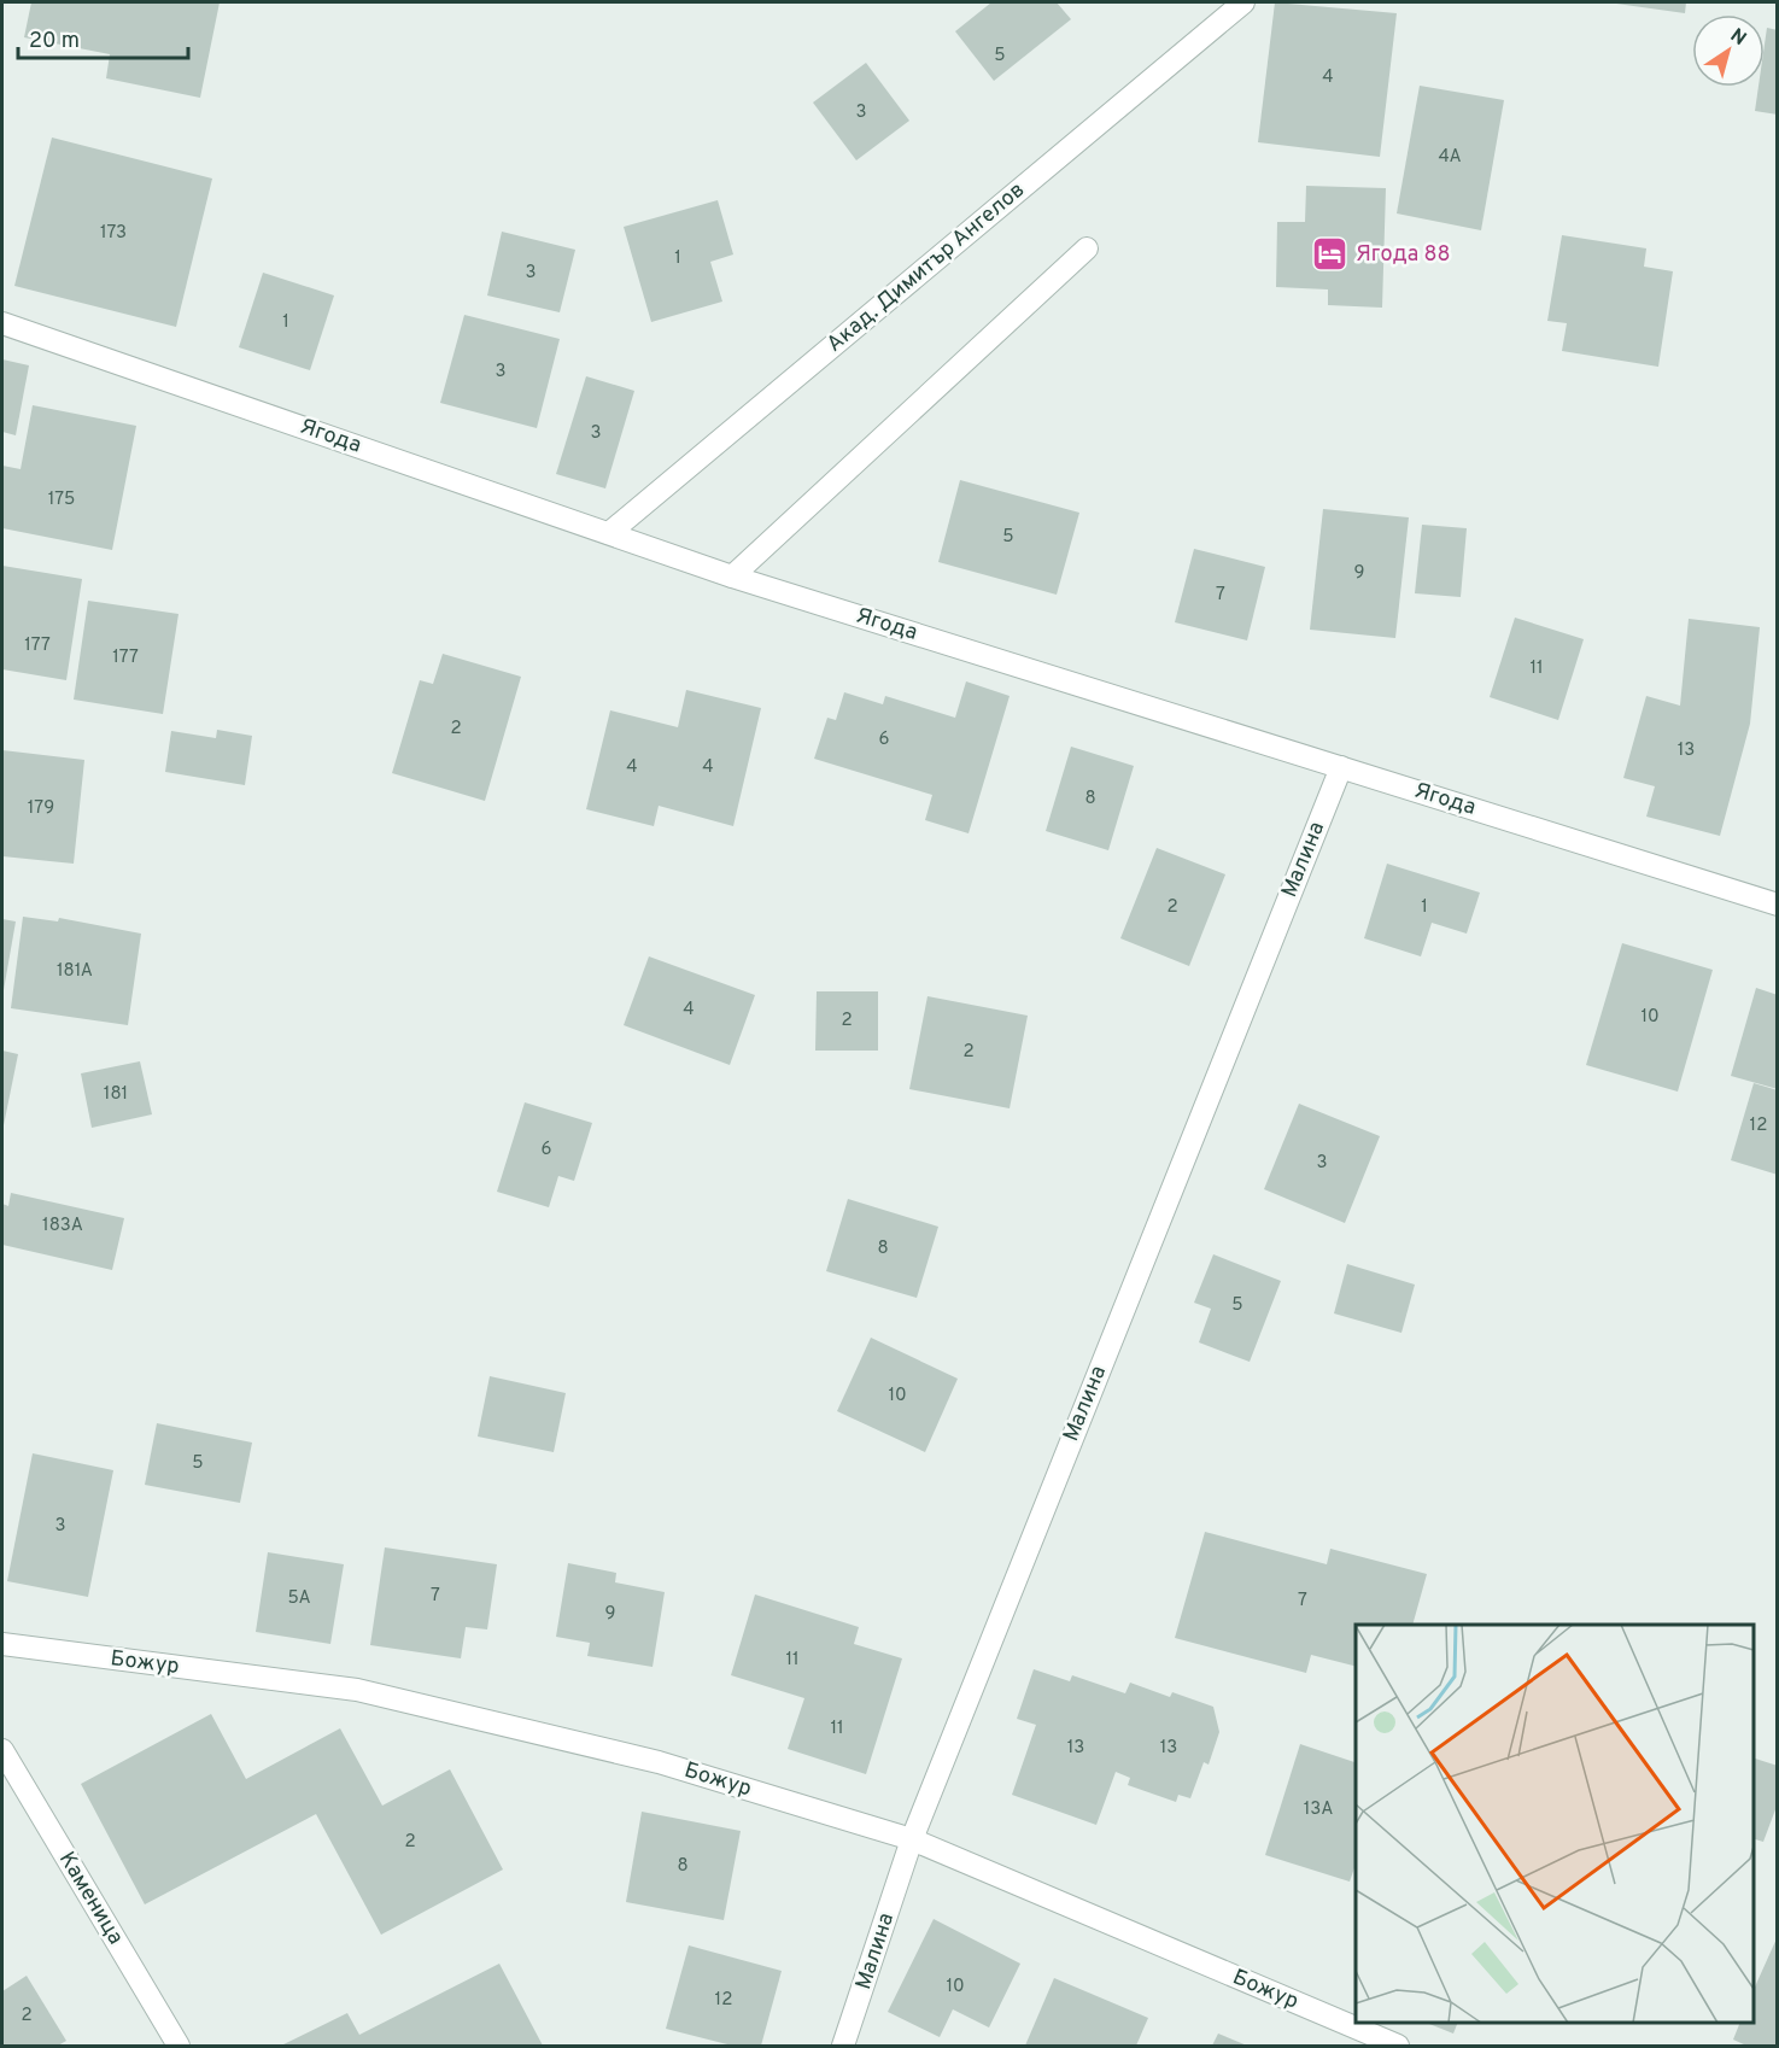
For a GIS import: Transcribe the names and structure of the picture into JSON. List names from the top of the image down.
{
  "streets": {
    "street": [
      "Акад. Димитър Ангелов",
      "Ягода",
      "Малина",
      "Божур",
      "Каменица"
    ]
  },
  "crossings": [
    ["Акад. Димитър Ангелов", "Ягода"],
    ["Ягода", "Малина"],
    ["Малина", "Божур"]
  ],
  "places": {
    "hotel": ["Ягода 88"]
  },
  "house_numbers": [
    "5",
    "4",
    "3",
    "4А",
    "173",
    "1",
    "3",
    "1",
    "3",
    "3",
    "175",
    "5",
    "9",
    "7",
    "177",
    "177",
    "11",
    "2",
    "6",
    "13",
    "4",
    "4",
    "8",
    "179",
    "2",
    "1",
    "181А",
    "4",
    "10",
    "2",
    "2",
    "181",
    "12",
    "6",
    "3",
    "183А",
    "8",
    "5",
    "10",
    "5",
    "3",
    "7",
    "5А",
    "7",
    "9",
    "11",
    "11",
    "13",
    "13",
    "13А",
    "2",
    "8",
    "10",
    "12",
    "2"
  ],
  "scale_bar": "20 m",
  "north": "top right"
}
